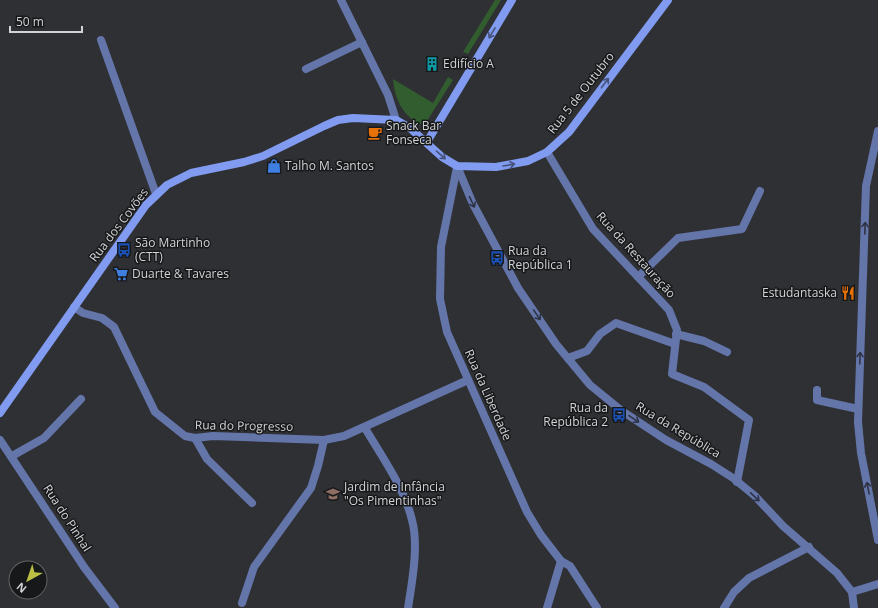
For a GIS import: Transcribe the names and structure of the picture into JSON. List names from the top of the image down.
{
  "streets": {
    "street": [
      "Rua 5 de Outubro",
      "Rua dos Covões",
      "Rua da Restauração",
      "Rua da Liberdade",
      "Rua do Progresso",
      "Rua da República",
      "Rua do Pinhal"
    ]
  },
  "crossings": [
    ["Rua 5 de Outubro", "Rua da Restauração"],
    ["Rua 5 de Outubro", "Rua da Liberdade"],
    ["Rua 5 de Outubro", "Rua da República"],
    ["Rua dos Covões", "Rua do Progresso"],
    ["Rua da Restauração", "Rua da República"],
    ["Rua da Liberdade", "Rua do Progresso"],
    ["Rua da Liberdade", "Rua da República"]
  ],
  "one_way": ["Rua 5 de Outubro", "Rua da República"],
  "places": {
    "building": ["Edifício A"],
    "cafe": ["Snack Bar Fonseca"],
    "shop": ["Talho M. Santos"],
    "bus stop": ["São Martinho (CTT)", "Rua da República 1", "Rua da República 2"],
    "supermarket": ["Duarte & Tavares"],
    "restaurant": ["Estudantaska"],
    "school or university": ["Jardim de Infância \"Os Pimentinhas\""]
  },
  "scale_bar": "50 m",
  "north": "bottom left"
}
